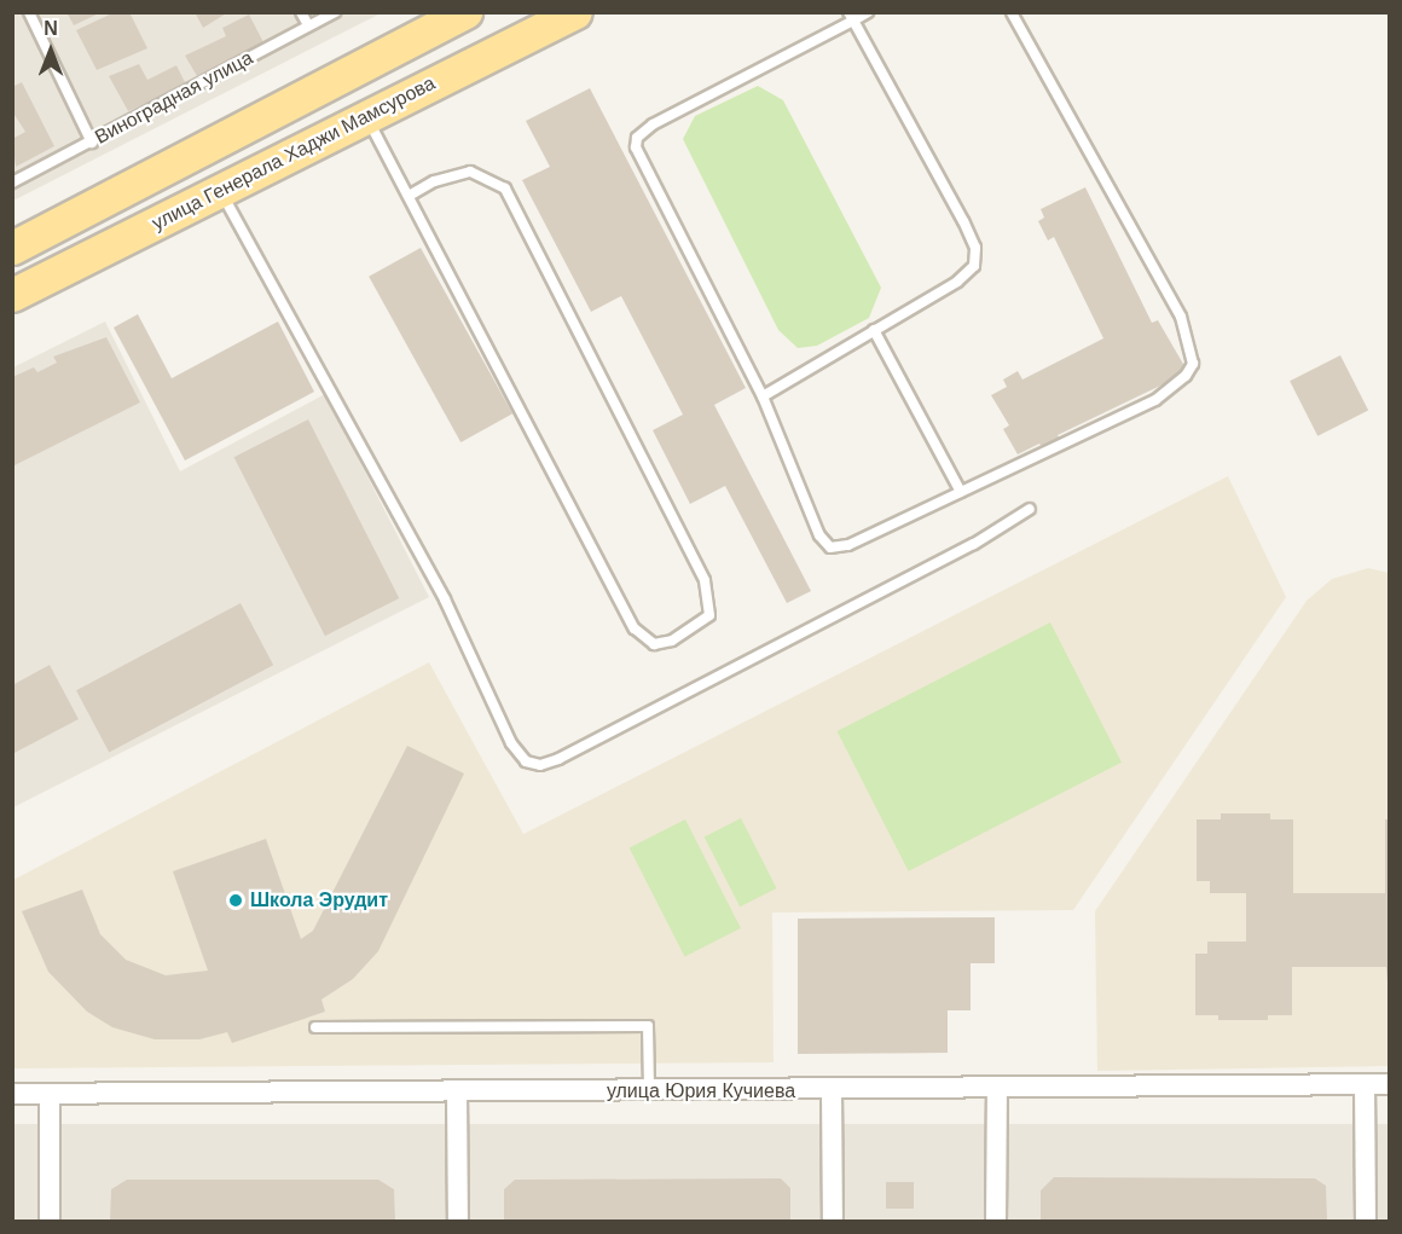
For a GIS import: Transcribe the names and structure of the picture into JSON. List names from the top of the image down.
{
  "streets": {
    "main road": ["улица Генерала Хаджи Мамсурова"],
    "street": ["улица Юрия Кучиева"],
    "lane": ["Виноградная улица"]
  },
  "places": ["Школа Эрудит"],
  "north": "top"
}
